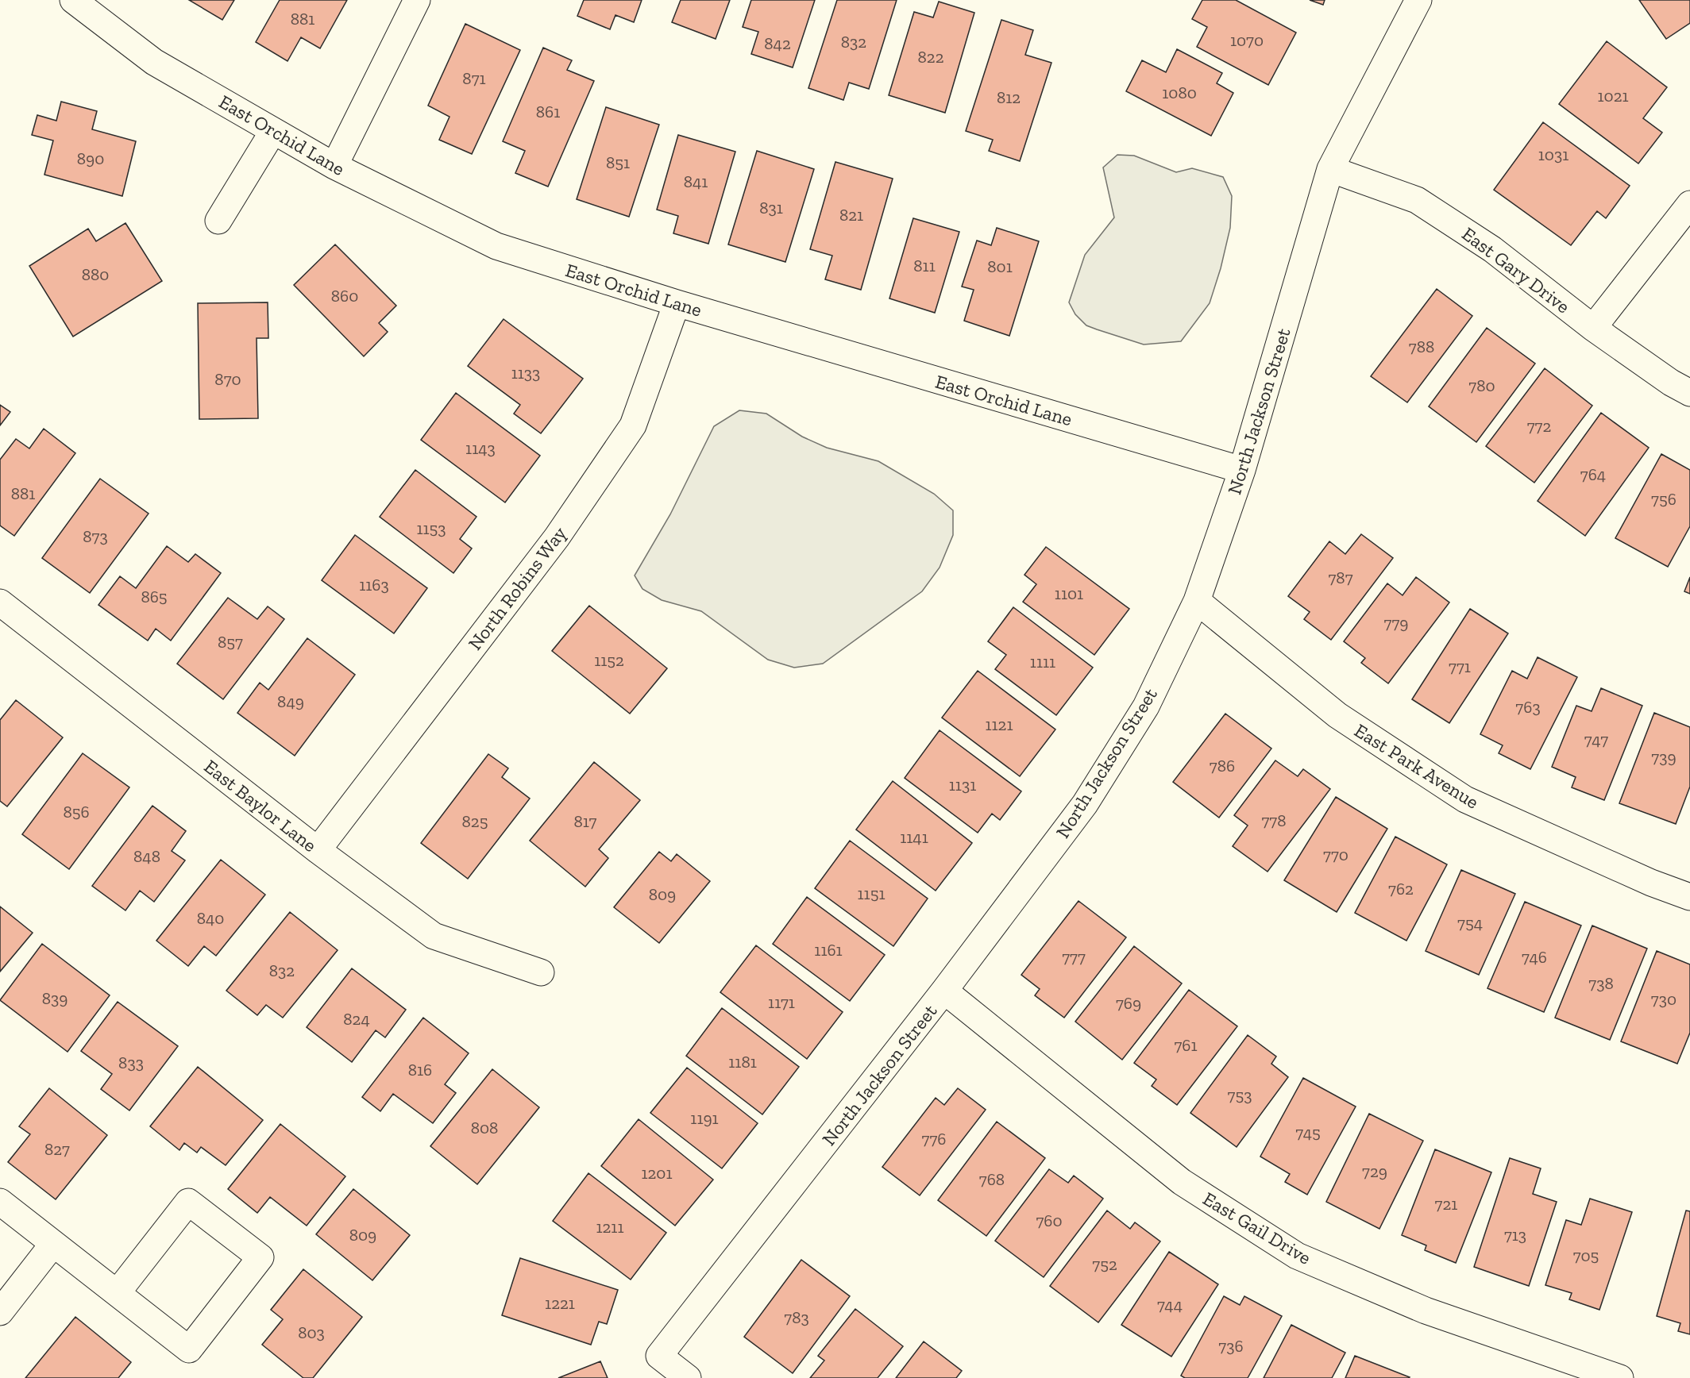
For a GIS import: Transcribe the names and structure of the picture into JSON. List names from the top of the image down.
{
  "streets": {
    "street": [
      "East Orchid Lane",
      "East Gary Drive",
      "North Jackson Street",
      "North Robins Way",
      "East Park Avenue",
      "East Baylor Lane",
      "East Gail Drive"
    ]
  },
  "crossings": [
    ["East Orchid Lane", "North Jackson Street"],
    ["East Orchid Lane", "North Robins Way"],
    ["East Gary Drive", "North Jackson Street"],
    ["North Jackson Street", "East Park Avenue"],
    ["North Jackson Street", "East Gail Drive"],
    ["North Robins Way", "East Baylor Lane"]
  ],
  "house_numbers": [
    "881",
    "1070",
    "832",
    "842",
    "822",
    "871",
    "1080",
    "1021",
    "812",
    "861",
    "1031",
    "890",
    "851",
    "841",
    "831",
    "821",
    "811",
    "801",
    "880",
    "860",
    "788",
    "1133",
    "870",
    "780",
    "772",
    "1143",
    "764",
    "881",
    "756",
    "1153",
    "873",
    "787",
    "1163",
    "1101",
    "865",
    "779",
    "857",
    "1152",
    "1111",
    "771",
    "849",
    "763",
    "1121",
    "747",
    "739",
    "786",
    "1131",
    "856",
    "778",
    "825",
    "817",
    "1141",
    "770",
    "848",
    "762",
    "1151",
    "809",
    "840",
    "754",
    "1161",
    "777",
    "746",
    "832",
    "738",
    "839",
    "730",
    "1171",
    "769",
    "824",
    "761",
    "1181",
    "833",
    "816",
    "753",
    "1191",
    "808",
    "745",
    "776",
    "827",
    "729",
    "1201",
    "768",
    "721",
    "760",
    "1211",
    "809",
    "713",
    "705",
    "752",
    "1221",
    "744",
    "783",
    "803",
    "736"
  ]
}
